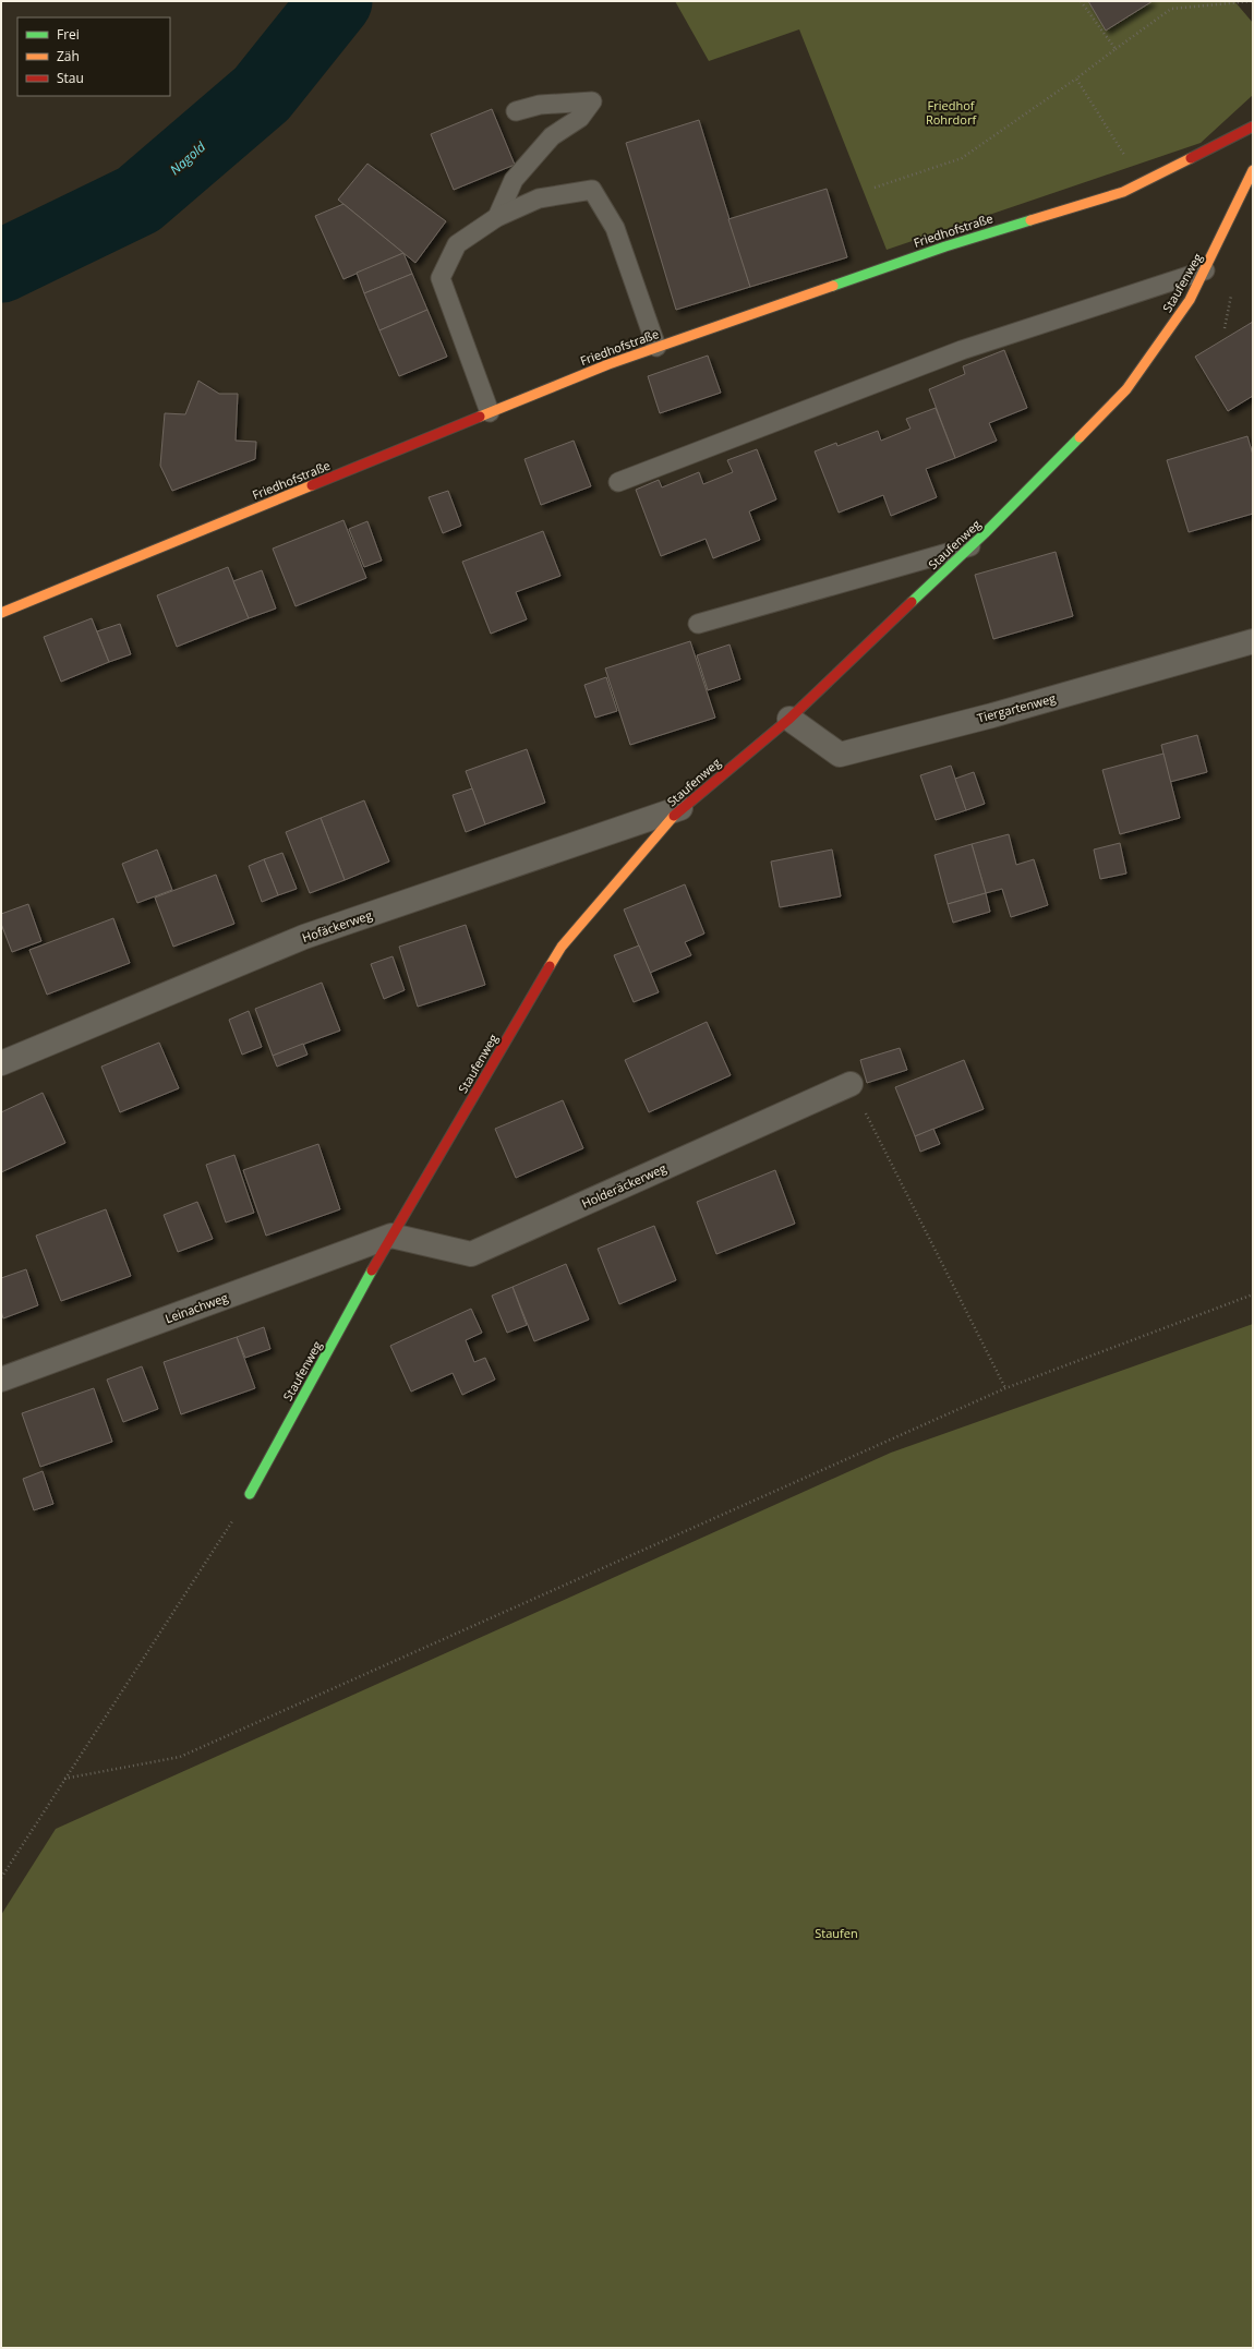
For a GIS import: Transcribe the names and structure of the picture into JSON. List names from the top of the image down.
{
  "streets": {
    "street": [
      "Friedhofstraße",
      "Staufenweg",
      "Tiergartenweg",
      "Hofäckerweg",
      "Holderäckerweg",
      "Leinachweg"
    ]
  },
  "crossings": [
    ["Staufenweg", "Tiergartenweg"],
    ["Staufenweg", "Hofäckerweg"],
    ["Staufenweg", "Holderäckerweg"],
    ["Staufenweg", "Leinachweg"],
    ["Holderäckerweg", "Leinachweg"]
  ],
  "water": ["Nagold"],
  "parks": ["Friedhof Rohrdorf", "Staufen"],
  "legend": ["Frei", "Zäh", "Stau"]
}
